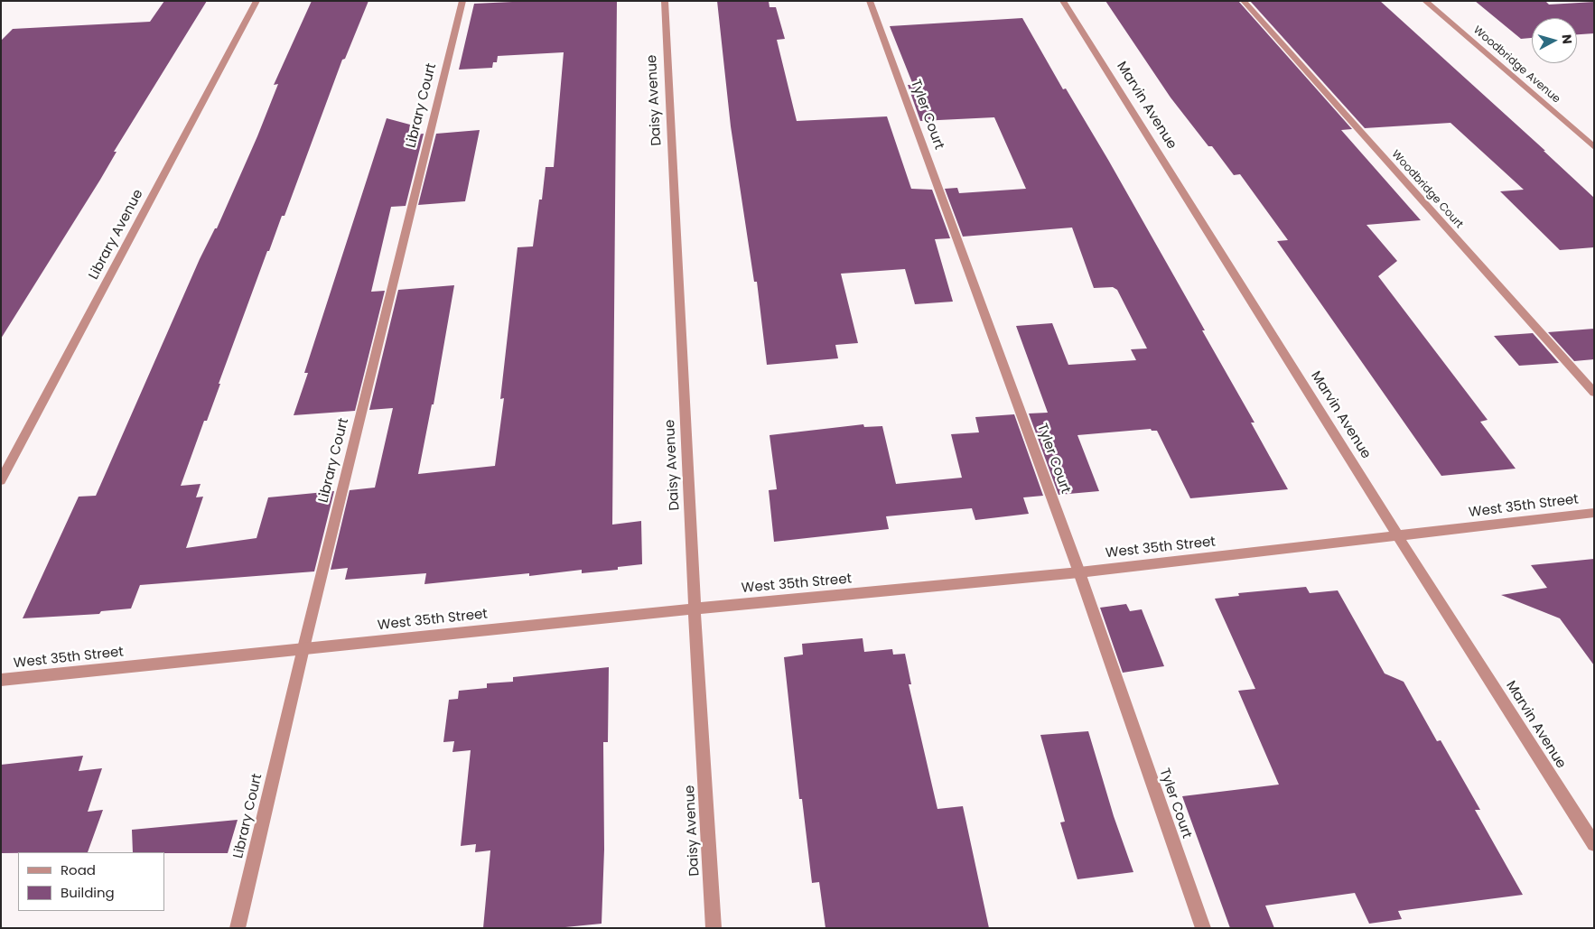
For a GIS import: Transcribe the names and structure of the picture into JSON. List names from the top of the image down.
{
  "streets": {
    "street": [
      "Woodbridge Avenue",
      "Daisy Avenue",
      "Library Court",
      "Marvin Avenue",
      "Tyler Court",
      "Woodbridge Court",
      "Library Avenue",
      "West 35th Street"
    ]
  },
  "crossings": [
    ["Daisy Avenue", "West 35th Street"],
    ["Library Court", "West 35th Street"],
    ["Marvin Avenue", "West 35th Street"],
    ["Tyler Court", "West 35th Street"]
  ],
  "legend": ["Road", "Building"],
  "north": "right"
}
